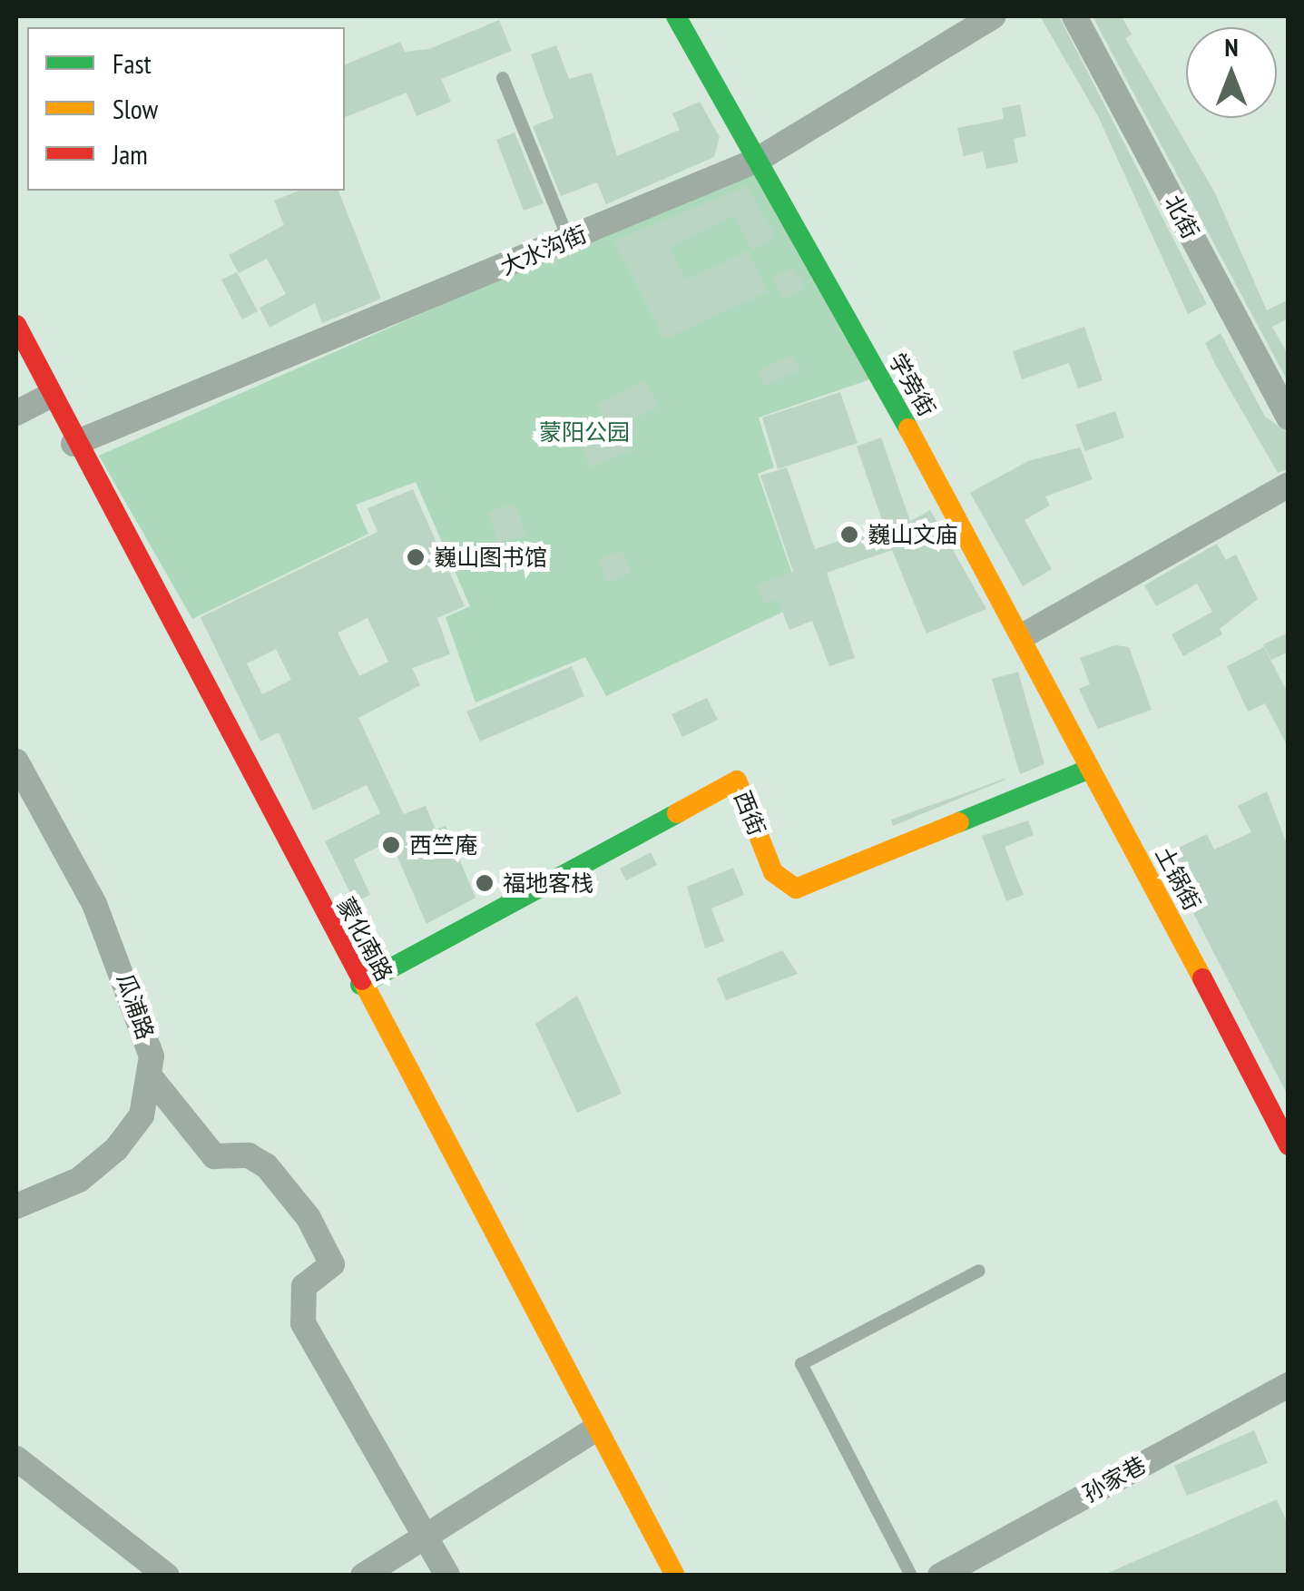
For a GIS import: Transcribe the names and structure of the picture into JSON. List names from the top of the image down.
{
  "streets": {
    "street": [
      "北街",
      "大水沟街",
      "学旁街",
      "西街",
      "土锅街",
      "蒙化南路",
      "瓜浦路",
      "孙家巷"
    ]
  },
  "crossings": [
    ["大水沟街", "学旁街"],
    ["大水沟街", "蒙化南路"],
    ["学旁街", "土锅街"],
    ["西街", "土锅街"],
    ["西街", "蒙化南路"]
  ],
  "parks": ["蒙阳公园"],
  "places": [
    "巍山文庙",
    "巍山图书馆",
    "西竺庵",
    "福地客栈"
  ],
  "legend": ["Fast", "Slow", "Jam"],
  "north": "top"
}
